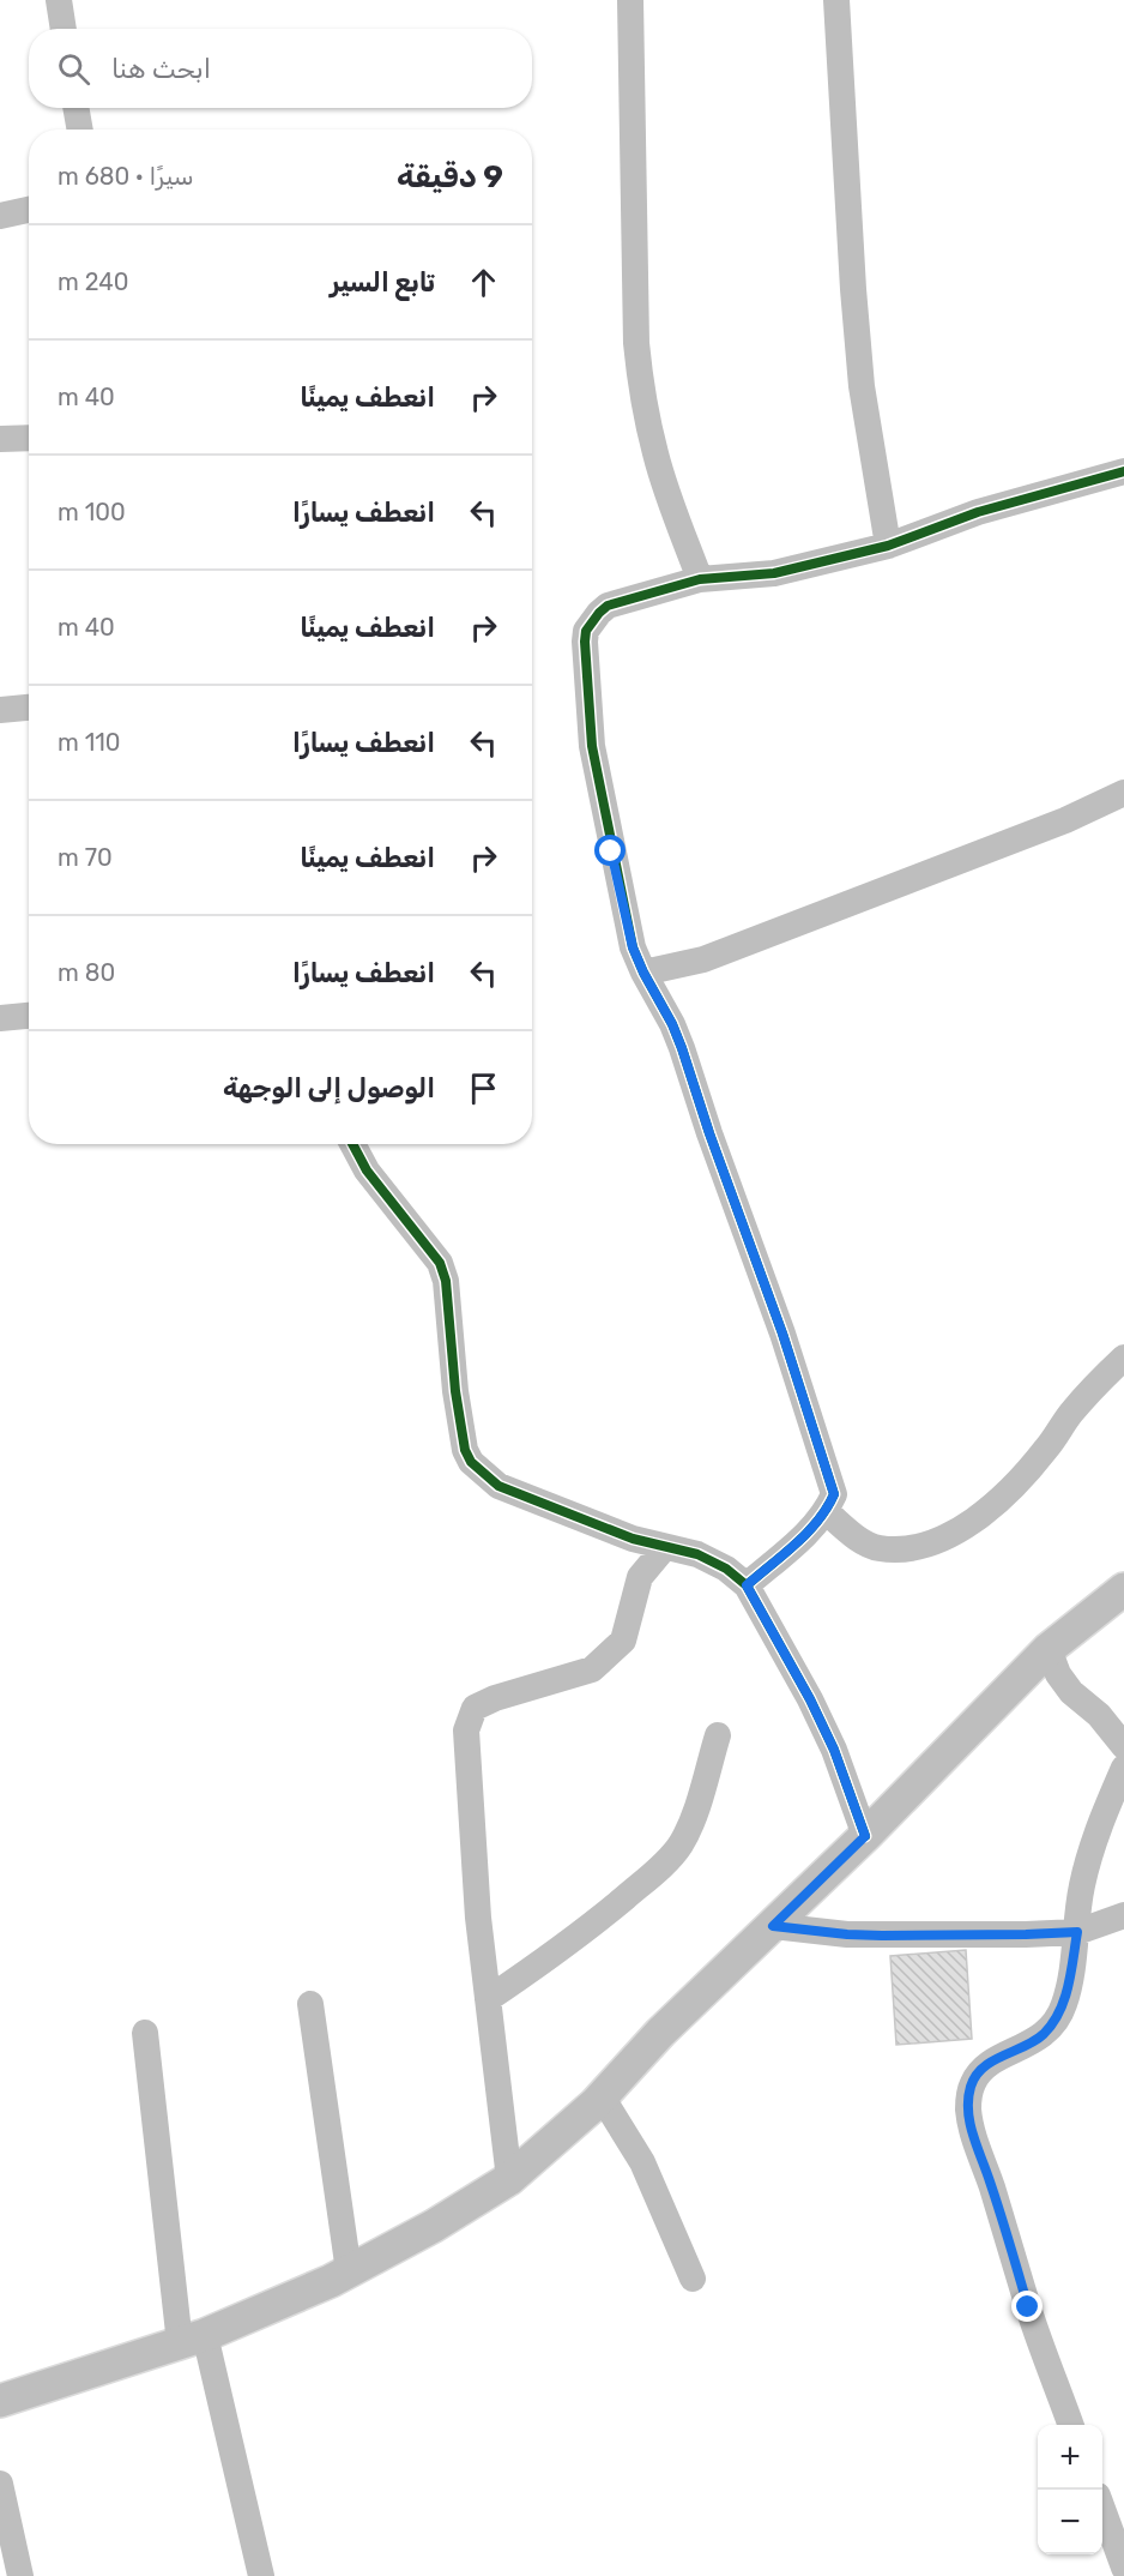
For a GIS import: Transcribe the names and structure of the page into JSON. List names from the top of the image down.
{
  "page": {
    "search": "ابحث هنا",
    "heading": ["9 دقيقة", "سيرًا · 680 m"],
    "list": [
      ["تابع السير", "240 m"],
      ["انعطف يمينًا", "40 m"],
      ["انعطف يسارًا", "100 m"],
      ["انعطف يمينًا", "40 m"],
      ["انعطف يسارًا", "110 m"],
      ["انعطف يمينًا", "70 m"],
      ["انعطف يسارًا", "80 m"],
      "الوصول إلى الوجهة"
    ],
    "map_buttons": ["+", "−"]
  }
}
